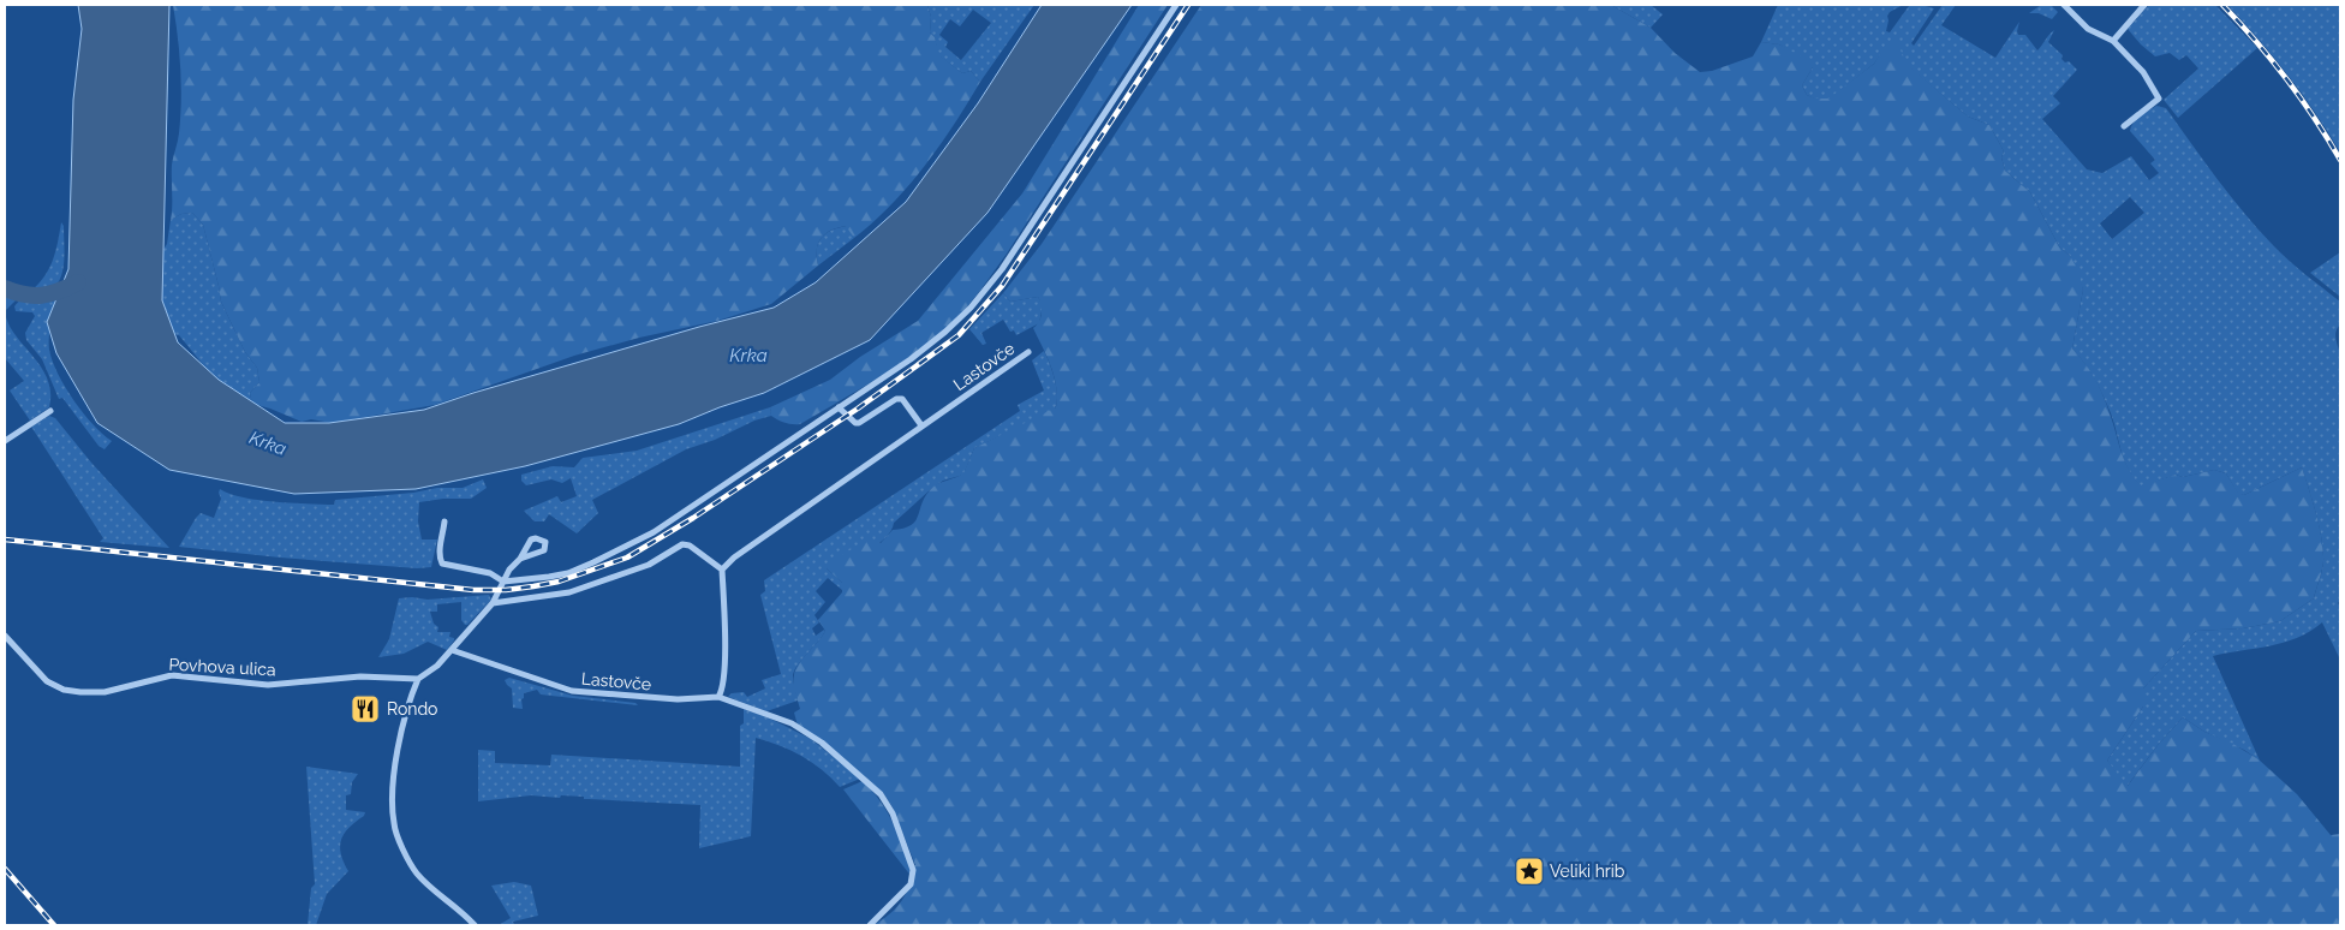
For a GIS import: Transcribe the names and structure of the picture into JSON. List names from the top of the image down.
{
  "streets": {
    "street": ["Lastovče", "Povhova ulica"]
  },
  "water": ["Krka"],
  "places": {
    "restaurant": ["Rondo"],
    "place": ["Veliki hrib"]
  }
}
